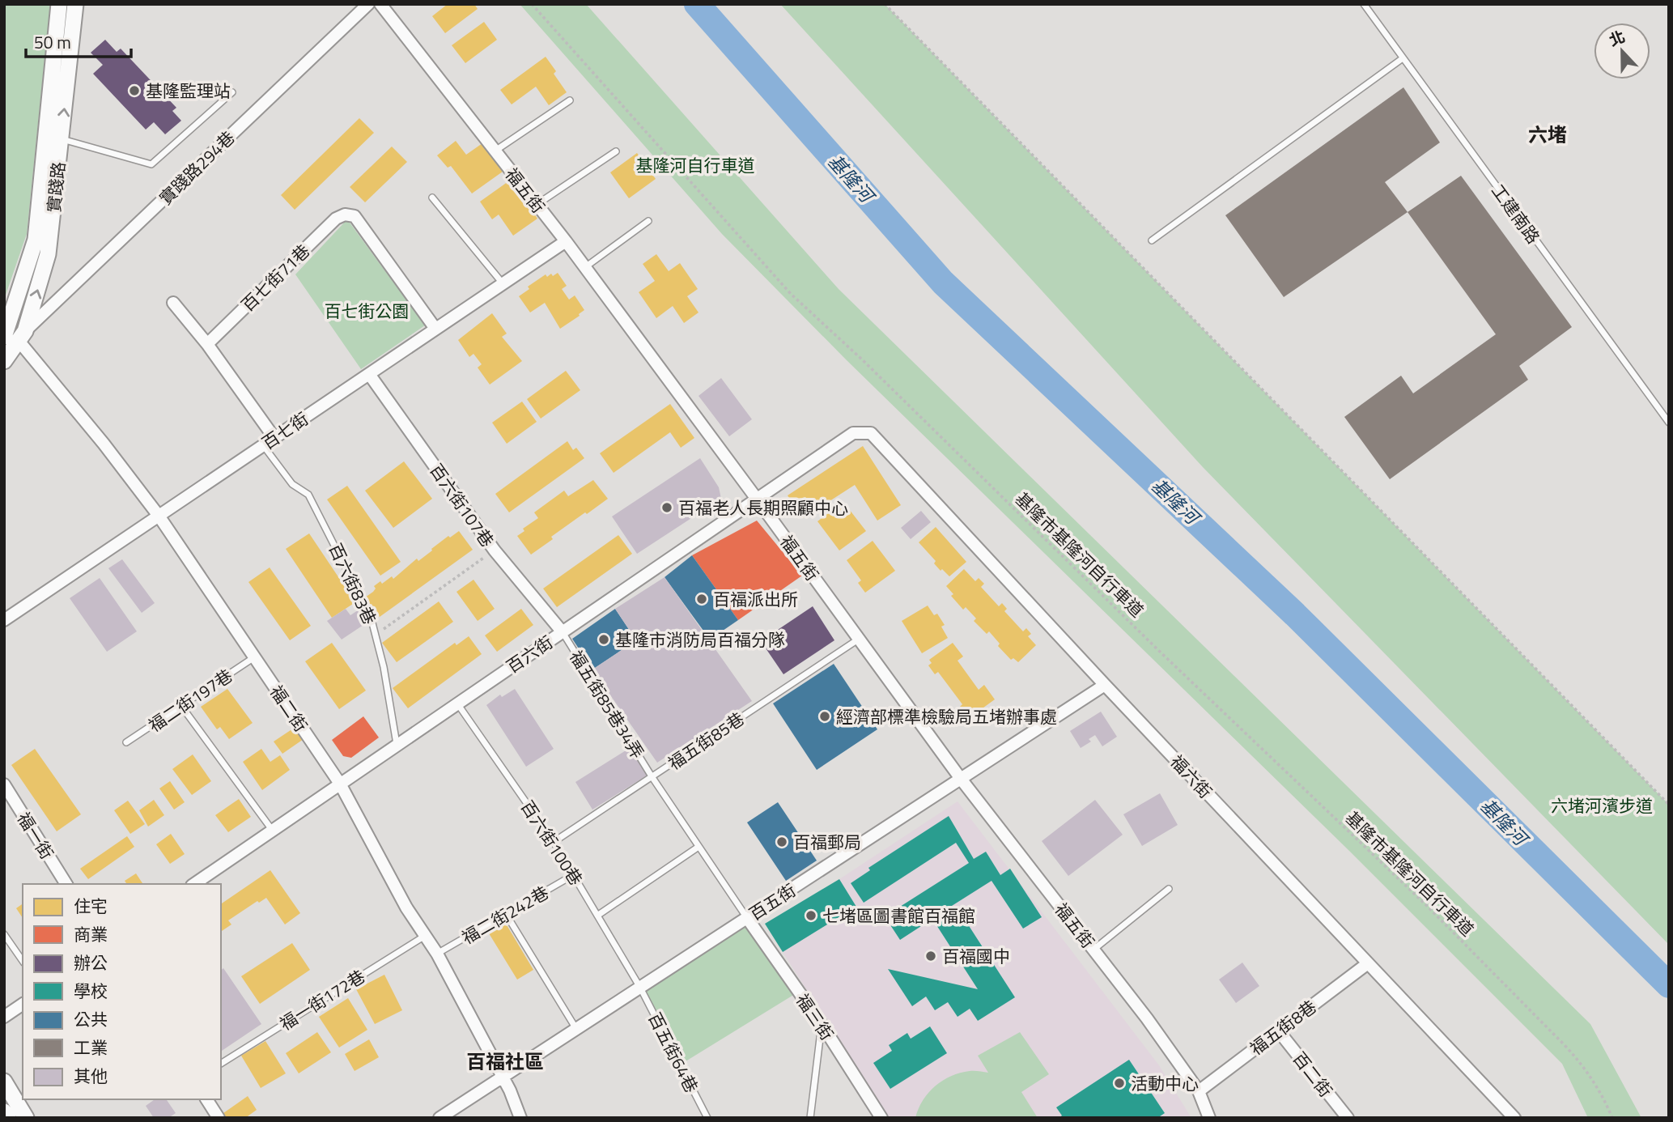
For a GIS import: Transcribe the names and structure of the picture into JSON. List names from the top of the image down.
{
  "streets": {
    "street": [
      "實踐路294巷",
      "實踐路",
      "福五街",
      "百七街71巷",
      "百七街",
      "百六街107巷",
      "百六街",
      "福二街",
      "福六街",
      "福一街",
      "百五街",
      "福三街",
      "福五街8巷",
      "百二街"
    ],
    "lane": [
      "工建南路",
      "百六街83巷",
      "福二街197巷",
      "福五街85巷34弄",
      "福五街85巷",
      "百六街100巷",
      "福二街242巷",
      "福一街172巷",
      "百五街64巷"
    ],
    "path": ["基隆市基隆河自行車道"]
  },
  "crossings": [
    ["實踐路294巷", "實踐路"],
    ["實踐路294巷", "福二街"],
    ["實踐路", "福二街"],
    ["福五街", "百七街"],
    ["福五街", "百六街"],
    ["福五街", "福五街85巷"],
    ["福五街", "百五街"],
    ["福五街", "福五街8巷"],
    ["百七街71巷", "百七街"],
    ["百七街", "百六街107巷"],
    ["百七街", "百六街83巷"],
    ["百七街", "福二街"],
    ["百六街107巷", "百六街"],
    ["百六街107巷", "福五街85巷34弄"],
    ["百六街83巷", "百六街"],
    ["百六街", "福五街85巷34弄"],
    ["百六街", "福二街"],
    ["百六街", "福六街"],
    ["百六街", "百六街100巷"],
    ["福二街197巷", "福二街"],
    ["福五街85巷34弄", "福五街85巷"],
    ["福五街85巷34弄", "百五街"],
    ["福五街85巷34弄", "福三街"],
    ["福二街", "百五街"],
    ["福二街", "福二街242巷"],
    ["福二街", "福一街172巷"],
    ["福五街85巷", "百六街100巷"],
    ["福六街", "百五街"],
    ["福六街", "福五街8巷"],
    ["百六街100巷", "百五街"],
    ["百六街100巷", "福二街242巷"],
    ["百六街100巷", "百五街64巷"],
    ["百五街", "福三街"],
    ["百五街", "百五街64巷"],
    ["福五街8巷", "百二街"]
  ],
  "districts": ["六堵", "百福社區"],
  "water": ["基隆河"],
  "parks": ["基隆河自行車道", "百七街公園", "六堵河濱步道"],
  "places": [
    "基隆監理站",
    "百福老人長期照顧中心",
    "百福派出所",
    "基隆市消防局百福分隊",
    "經濟部標準檢驗局五堵辦事處",
    "百福郵局",
    "七堵區圖書館百福館",
    "百福國中",
    "活動中心"
  ],
  "legend": [
    "住宅",
    "商業",
    "辦公",
    "學校",
    "公共",
    "工業",
    "其他"
  ],
  "scale_bar": "50 m",
  "north": "top"
}
